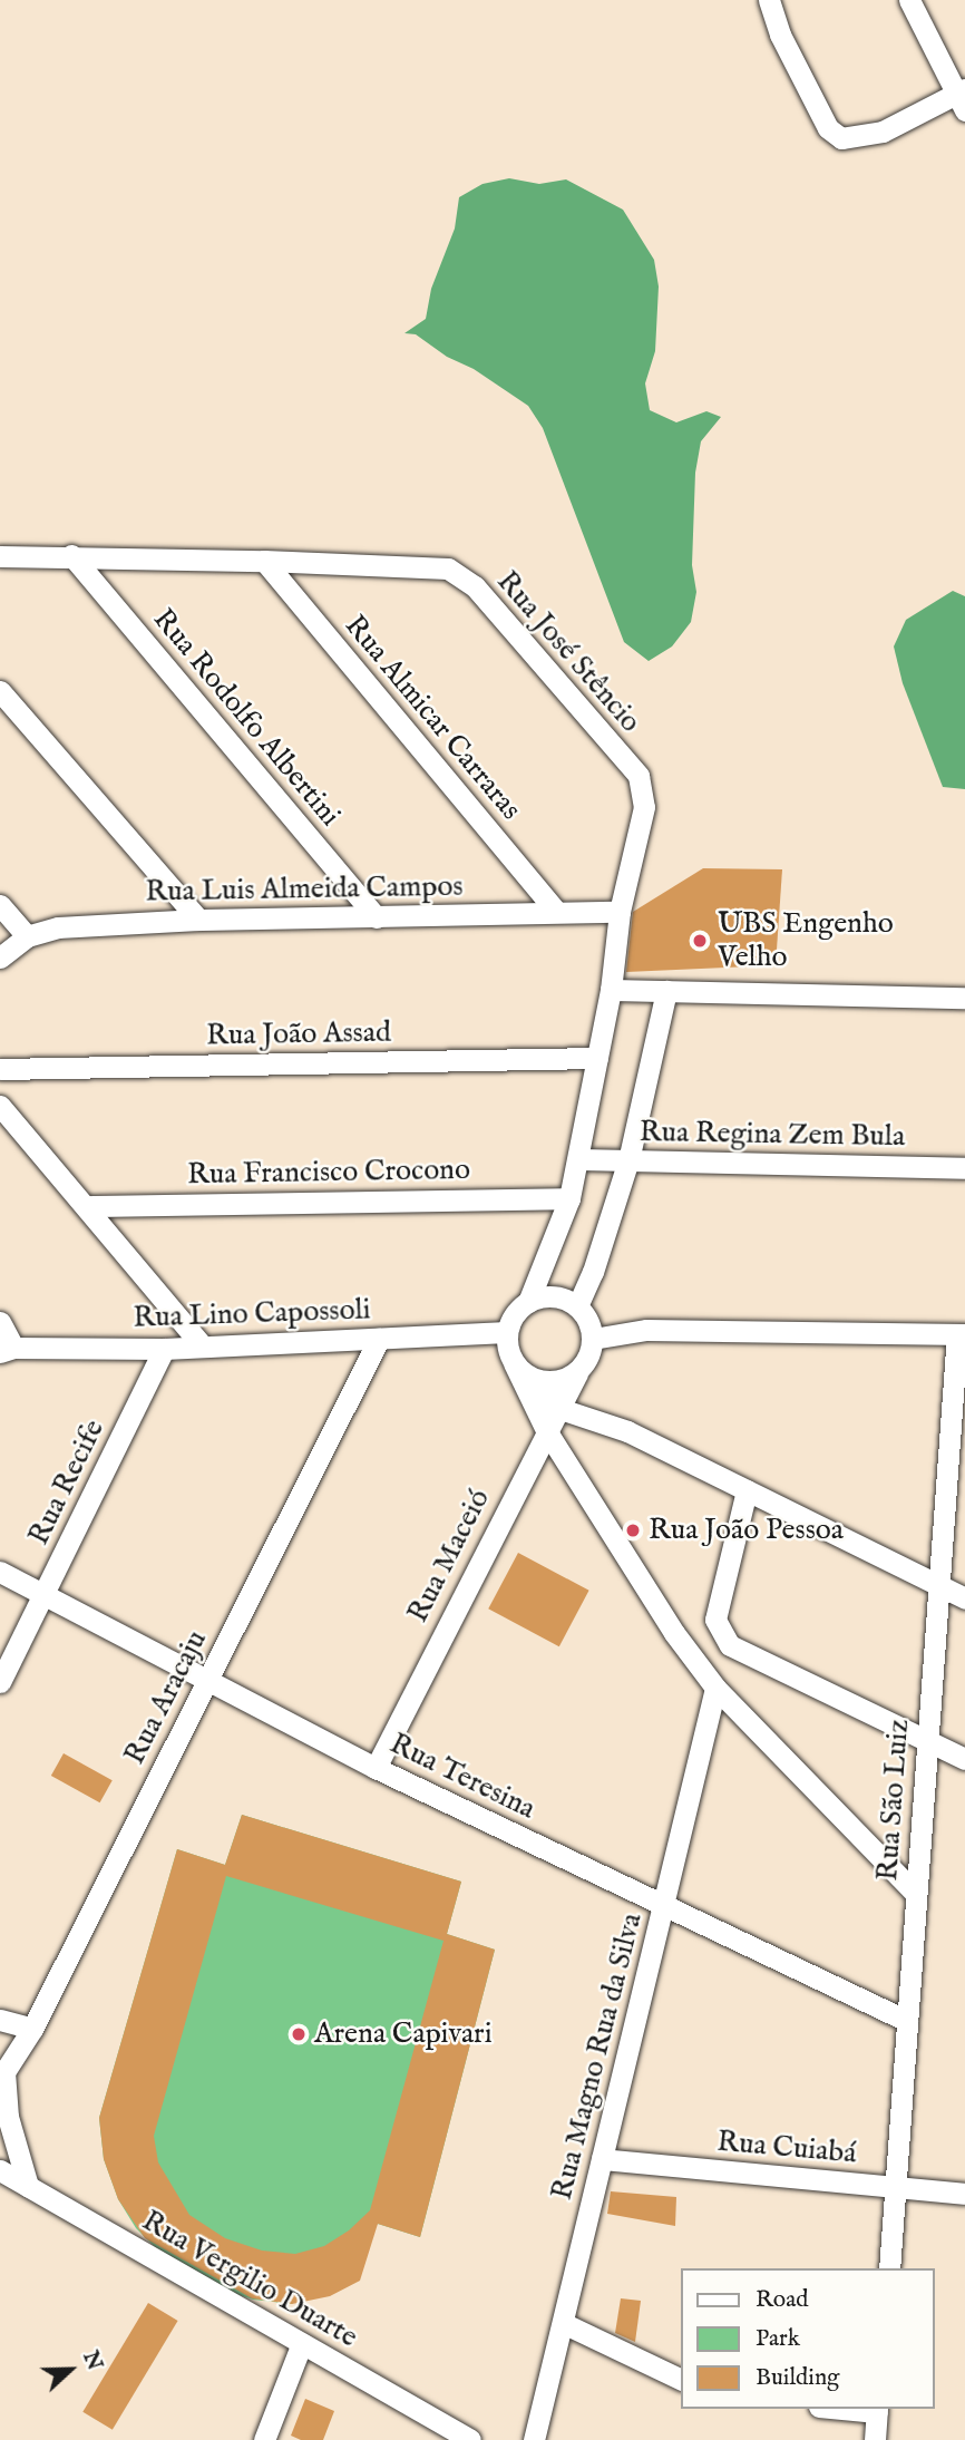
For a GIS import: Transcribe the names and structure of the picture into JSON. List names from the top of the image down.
{
  "streets": {
    "street": [
      "Rua José Stêncio",
      "Rua Rodolfo Albertini",
      "Rua Almicar Carraras",
      "Rua Luis Almeida Campos",
      "Rua João Assad",
      "Rua Regina Zem Bula",
      "Rua Francisco Crocono",
      "Rua Lino Capossoli",
      "Rua Recife",
      "Rua Maceió",
      "Rua Aracaju",
      "Rua Teresina",
      "Rua São Luiz",
      "Rua Magno Rua da Silva",
      "Rua Cuiabá",
      "Rua Vergilio Duarte"
    ]
  },
  "crossings": [
    ["Rua José Stêncio", "Rua Rodolfo Albertini"],
    ["Rua José Stêncio", "Rua Almicar Carraras"],
    ["Rua José Stêncio", "Rua Luis Almeida Campos"],
    ["Rua José Stêncio", "Rua João Assad"],
    ["Rua José Stêncio", "Rua Regina Zem Bula"],
    ["Rua José Stêncio", "Rua Francisco Crocono"],
    ["Rua José Stêncio", "Rua Lino Capossoli"],
    ["Rua José Stêncio", "Rua Maceió"],
    ["Rua Rodolfo Albertini", "Rua Luis Almeida Campos"],
    ["Rua Almicar Carraras", "Rua Luis Almeida Campos"],
    ["Rua Lino Capossoli", "Rua Recife"],
    ["Rua Lino Capossoli", "Rua Maceió"],
    ["Rua Lino Capossoli", "Rua Aracaju"],
    ["Rua Recife", "Rua Teresina"],
    ["Rua Maceió", "Rua Teresina"],
    ["Rua Aracaju", "Rua Teresina"],
    ["Rua Teresina", "Rua São Luiz"],
    ["Rua Teresina", "Rua Magno Rua da Silva"],
    ["Rua São Luiz", "Rua Cuiabá"],
    ["Rua Magno Rua da Silva", "Rua Cuiabá"]
  ],
  "places": ["UBS Engenho Velho", "Rua João Pessoa", "Arena Capivari"],
  "legend": ["Road", "Park", "Building"],
  "north": "right"
}
